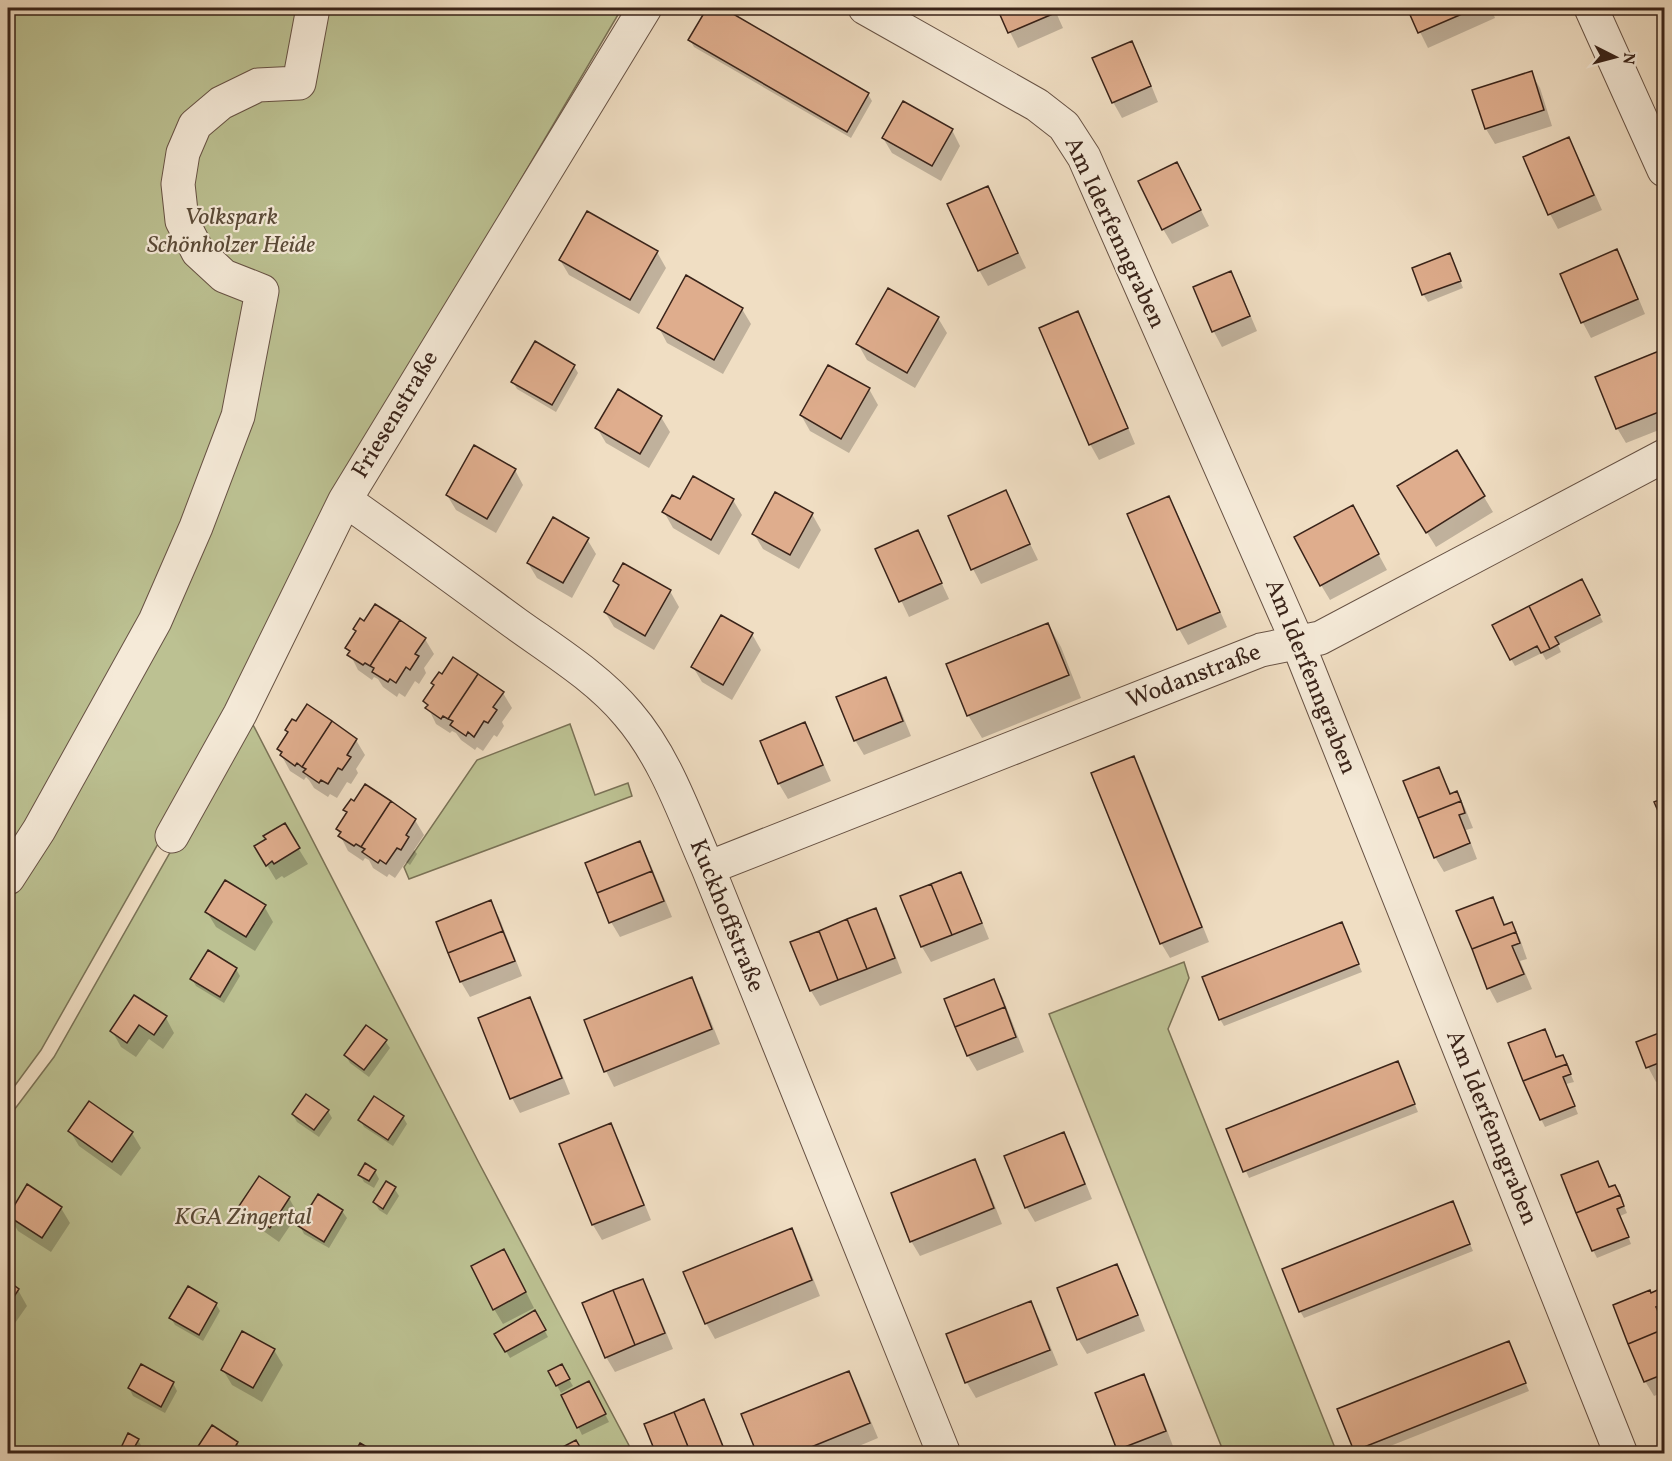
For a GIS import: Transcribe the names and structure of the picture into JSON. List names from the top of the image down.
{
  "streets": {
    "street": [
      "Am Iderfenngraben",
      "Friesenstraße",
      "Wodanstraße",
      "Kuckhoffstraße"
    ]
  },
  "crossings": [
    ["Am Iderfenngraben", "Wodanstraße"],
    ["Friesenstraße", "Kuckhoffstraße"],
    ["Wodanstraße", "Kuckhoffstraße"]
  ],
  "parks": ["Volkspark Schönholzer Heide", "KGA Zingertal"],
  "north": "right"
}
